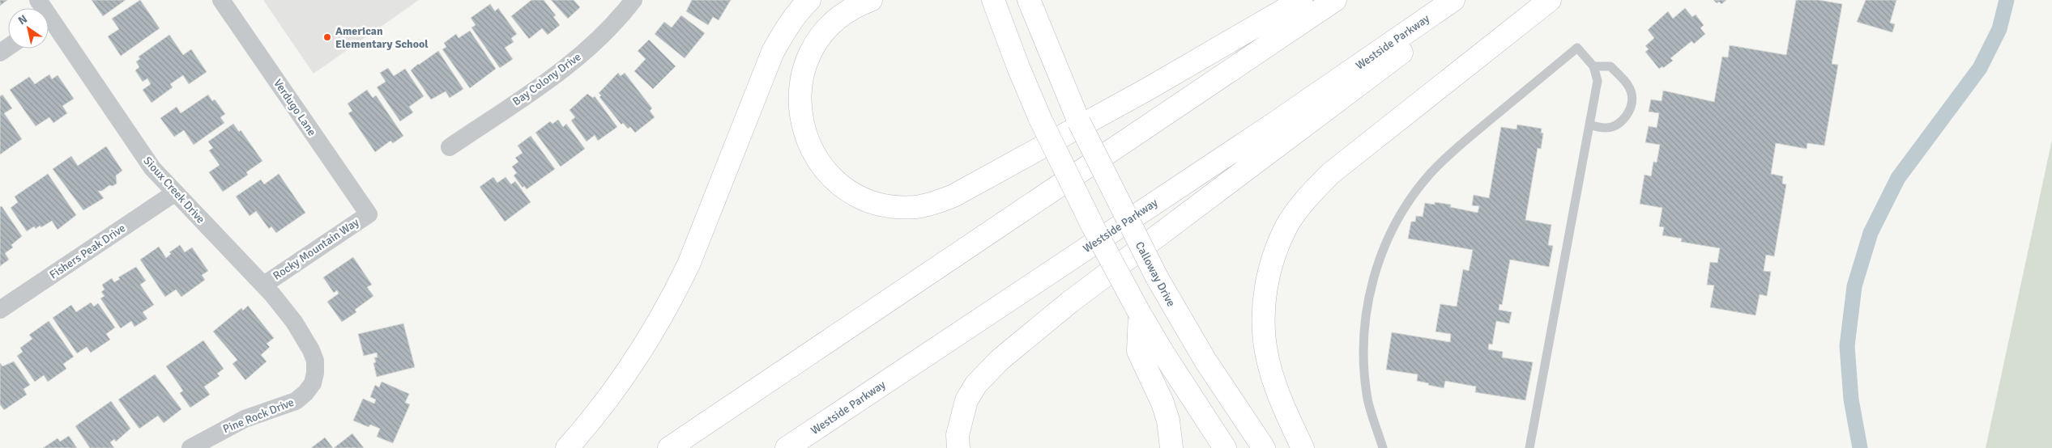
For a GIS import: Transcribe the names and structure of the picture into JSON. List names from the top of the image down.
{
  "streets": {
    "main road": ["Westside Parkway", "Calloway Drive"],
    "street": [
      "Bay Colony Drive",
      "Verdugo Lane",
      "Sioux Creek Drive",
      "Rocky Mountain Way",
      "Fishers Peak Drive",
      "Pine Rock Drive"
    ]
  },
  "crossings": [
    ["Verdugo Lane", "Rocky Mountain Way"],
    ["Sioux Creek Drive", "Rocky Mountain Way"],
    ["Sioux Creek Drive", "Fishers Peak Drive"],
    ["Sioux Creek Drive", "Pine Rock Drive"]
  ],
  "places": ["American Elementary School"],
  "north": "top left"
}
